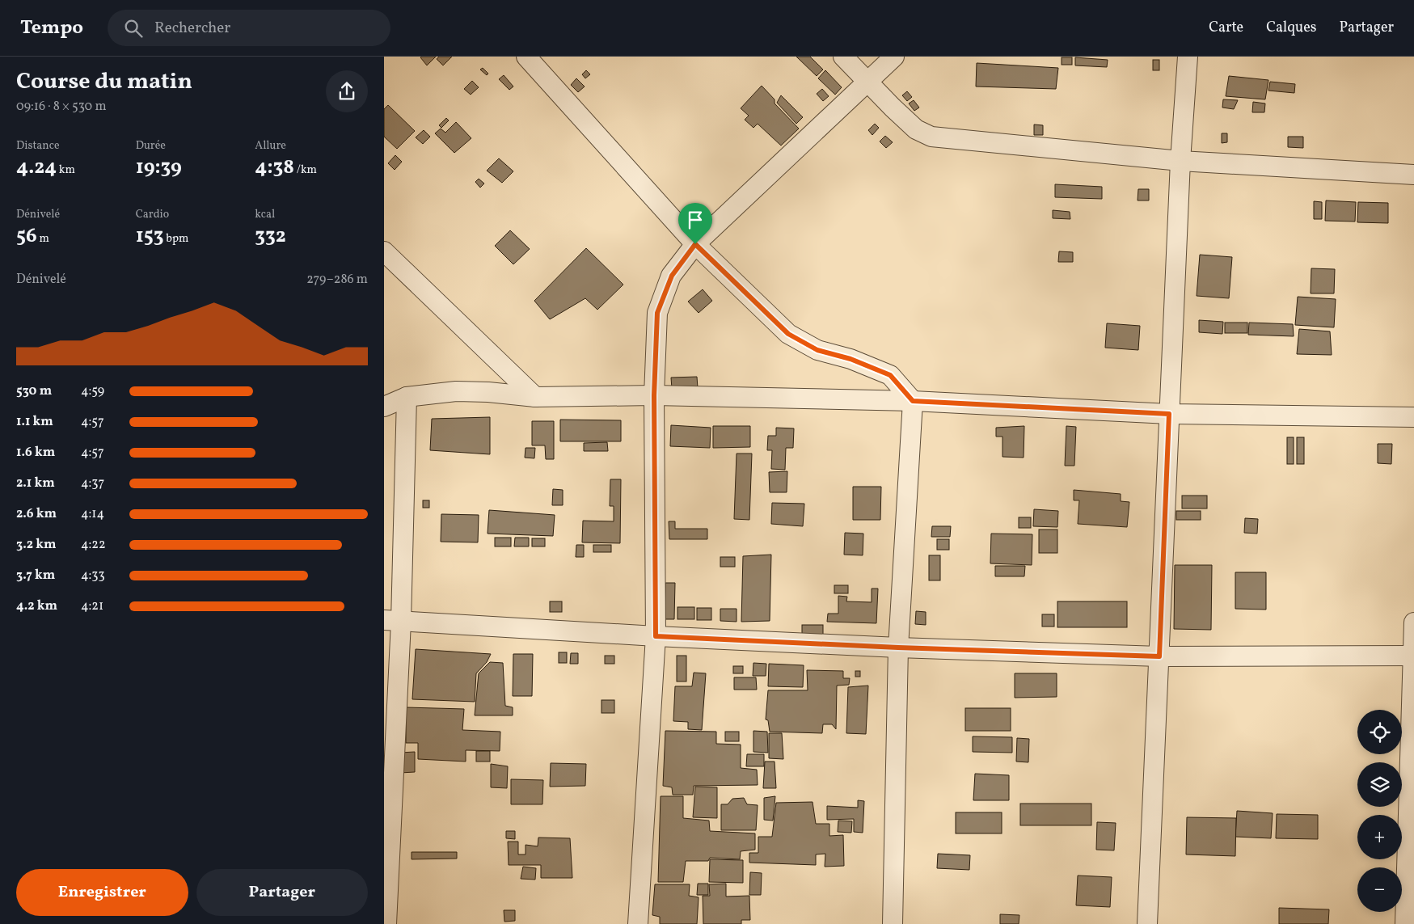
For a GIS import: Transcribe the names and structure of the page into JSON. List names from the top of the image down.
{
  "page": {
    "header": "Tempo",
    "search": "Rechercher",
    "nav": ["Carte", "Calques", "Partager"],
    "heading": ["Course du matin", "09:16 · 8 × 530 m"],
    "stats": [
      ["Distance", "4.24 km"],
      ["Durée", "19:39"],
      ["Allure", "4:38 /km"],
      ["Dénivelé", "56 m"],
      ["Cardio", "153 bpm"],
      ["kcal", "332"]
    ],
    "chart": ["Dénivelé", "279–286 m"],
    "list": [
      {
        "name": "530 m",
        "note": "4:59"
      },
      {
        "name": "1.1 km",
        "note": "4:57"
      },
      {
        "name": "1.6 km",
        "note": "4:57"
      },
      {
        "name": "2.1 km",
        "note": "4:37"
      },
      {
        "name": "2.6 km",
        "note": "4:14"
      },
      {
        "name": "3.2 km",
        "note": "4:22"
      },
      {
        "name": "3.7 km",
        "note": "4:33"
      },
      {
        "name": "4.2 km",
        "note": "4:21"
      }
    ],
    "map_buttons": ["+", "−"],
    "buttons": ["Enregistrer", "Partager"]
  }
}
